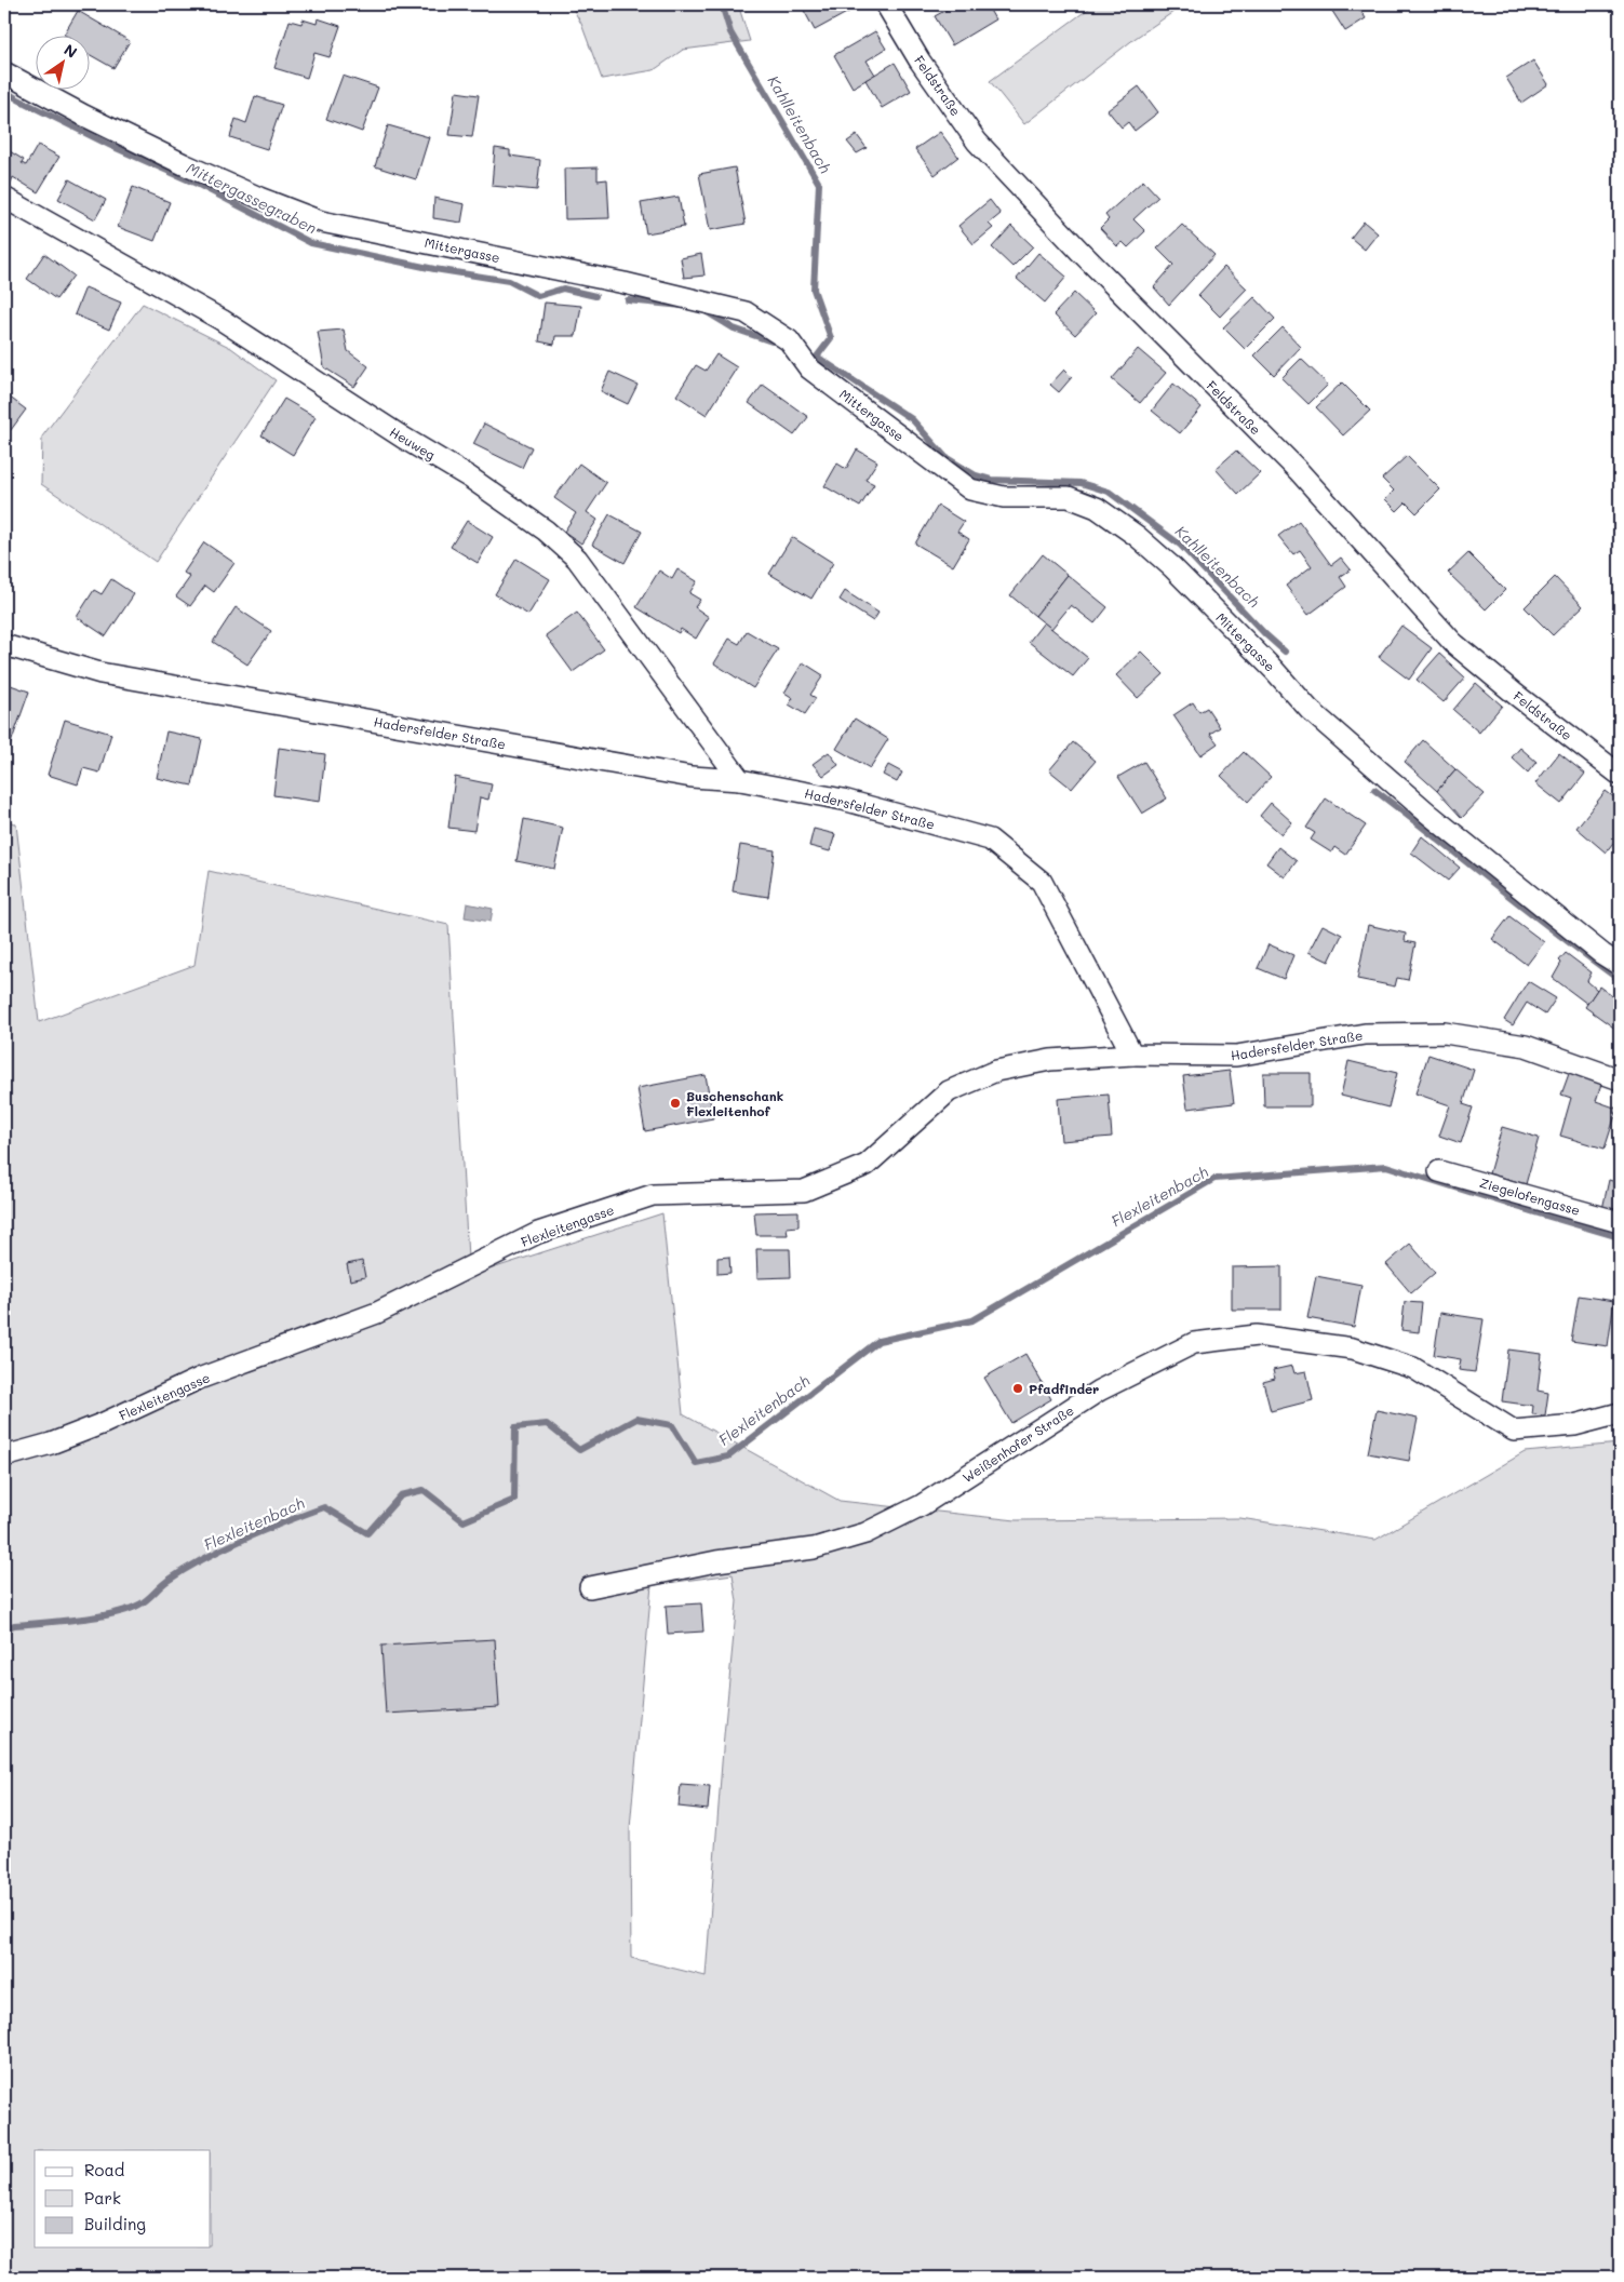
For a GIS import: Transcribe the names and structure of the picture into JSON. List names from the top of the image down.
{
  "streets": {
    "street": [
      "Feldstraße",
      "Mittergasse",
      "Heuweg",
      "Hadersfelder Straße",
      "Ziegelofengasse",
      "Flexleitengasse",
      "Weißenhofer Straße"
    ]
  },
  "crossings": [
    ["Heuweg", "Hadersfelder Straße"],
    ["Hadersfelder Straße", "Flexleitengasse"]
  ],
  "water": ["Kahlleitenbach", "Mittergassegraben", "Flexleitenbach"],
  "places": ["Buschenschank Flexleitenhof", "Pfadfinder"],
  "legend": ["Road", "Park", "Building"],
  "north": "top right"
}
